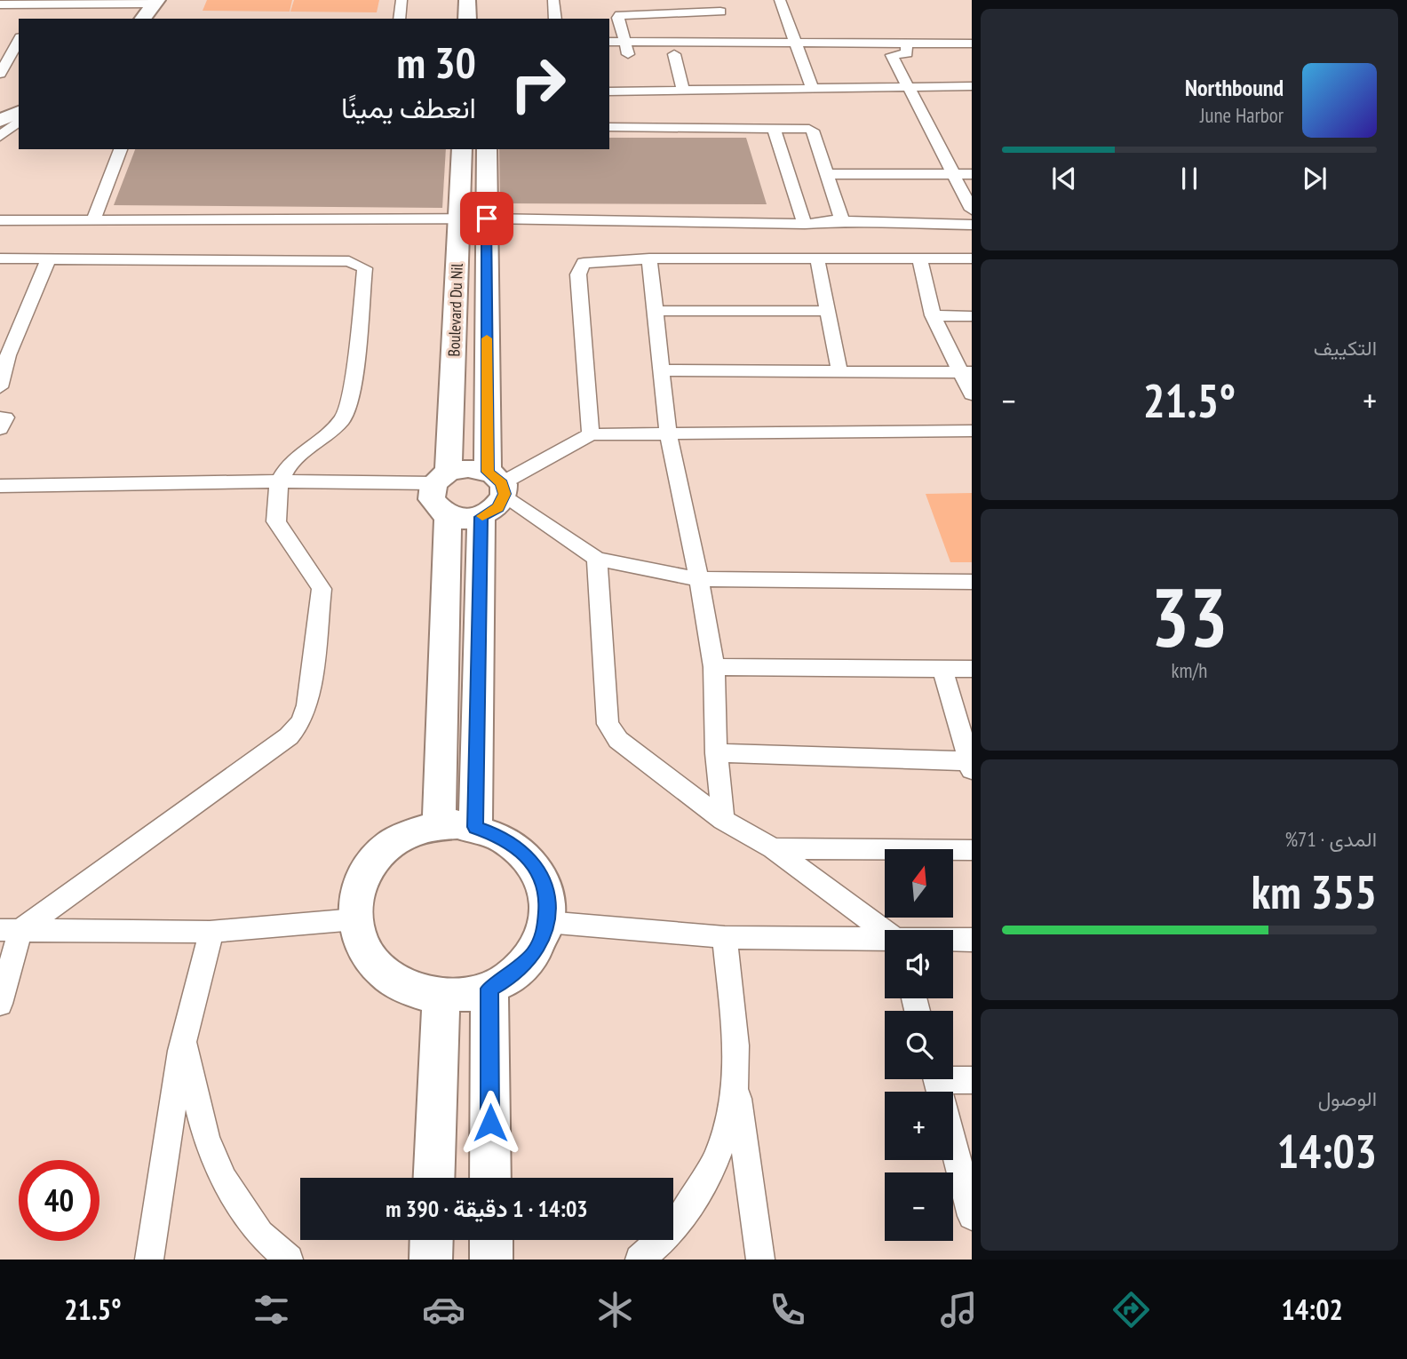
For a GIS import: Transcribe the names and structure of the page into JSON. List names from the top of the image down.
{
  "streets": {
    "street": ["Boulevard Du Nil"]
  },
  "north": "top",
  "page": {
    "turn": ["30 m", "انعطف يمينًا"],
    "song": ["Northbound", "June Harbor"],
    "tile": [
      "التكييف",
      ["33", "km/h"],
      ["المدى · 71%", "355 km"],
      ["الوصول", "14:03"]
    ],
    "heat": ["−", "21.5°", "+"],
    "map_buttons": ["+", "−"],
    "limit": "40",
    "trip": "14:03 · 1 دقيقة · 390 m",
    "tabs": ["14:02", "21.5°"]
  }
}
